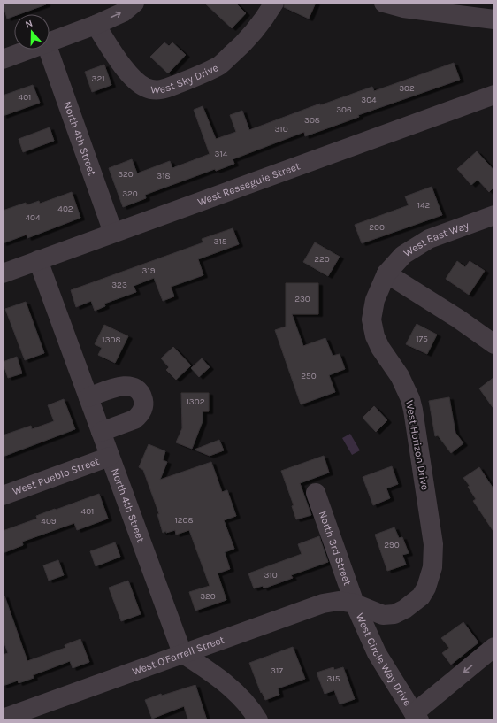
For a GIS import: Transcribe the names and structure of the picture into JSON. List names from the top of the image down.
{
  "streets": {
    "street": [
      "West Sky Drive",
      "North 4th Street",
      "West Resseguie Street",
      "West East Way",
      "West Horizon Drive",
      "West Pueblo Street",
      "North 3rd Street",
      "West O'Farrell Street",
      "West Circle Way Drive"
    ]
  },
  "crossings": [
    ["North 4th Street", "West Resseguie Street"],
    ["North 4th Street", "West Pueblo Street"],
    ["North 4th Street", "West O'Farrell Street"],
    ["West East Way", "West Horizon Drive"],
    ["West Horizon Drive", "North 3rd Street"],
    ["West Horizon Drive", "West O'Farrell Street"],
    ["West Horizon Drive", "West Circle Way Drive"],
    ["North 3rd Street", "West O'Farrell Street"],
    ["North 3rd Street", "West Circle Way Drive"],
    ["West O'Farrell Street", "West Circle Way Drive"]
  ],
  "one_way": ["West Circle Way Drive"],
  "house_numbers": [
    "321",
    "302",
    "401",
    "304",
    "306",
    "308",
    "310",
    "314",
    "320",
    "318",
    "320",
    "142",
    "402",
    "404",
    "200",
    "315",
    "220",
    "319",
    "323",
    "230",
    "175",
    "1308",
    "250",
    "1302",
    "401",
    "1208",
    "409",
    "290",
    "310",
    "320",
    "317",
    "315"
  ],
  "north": "top"
}
